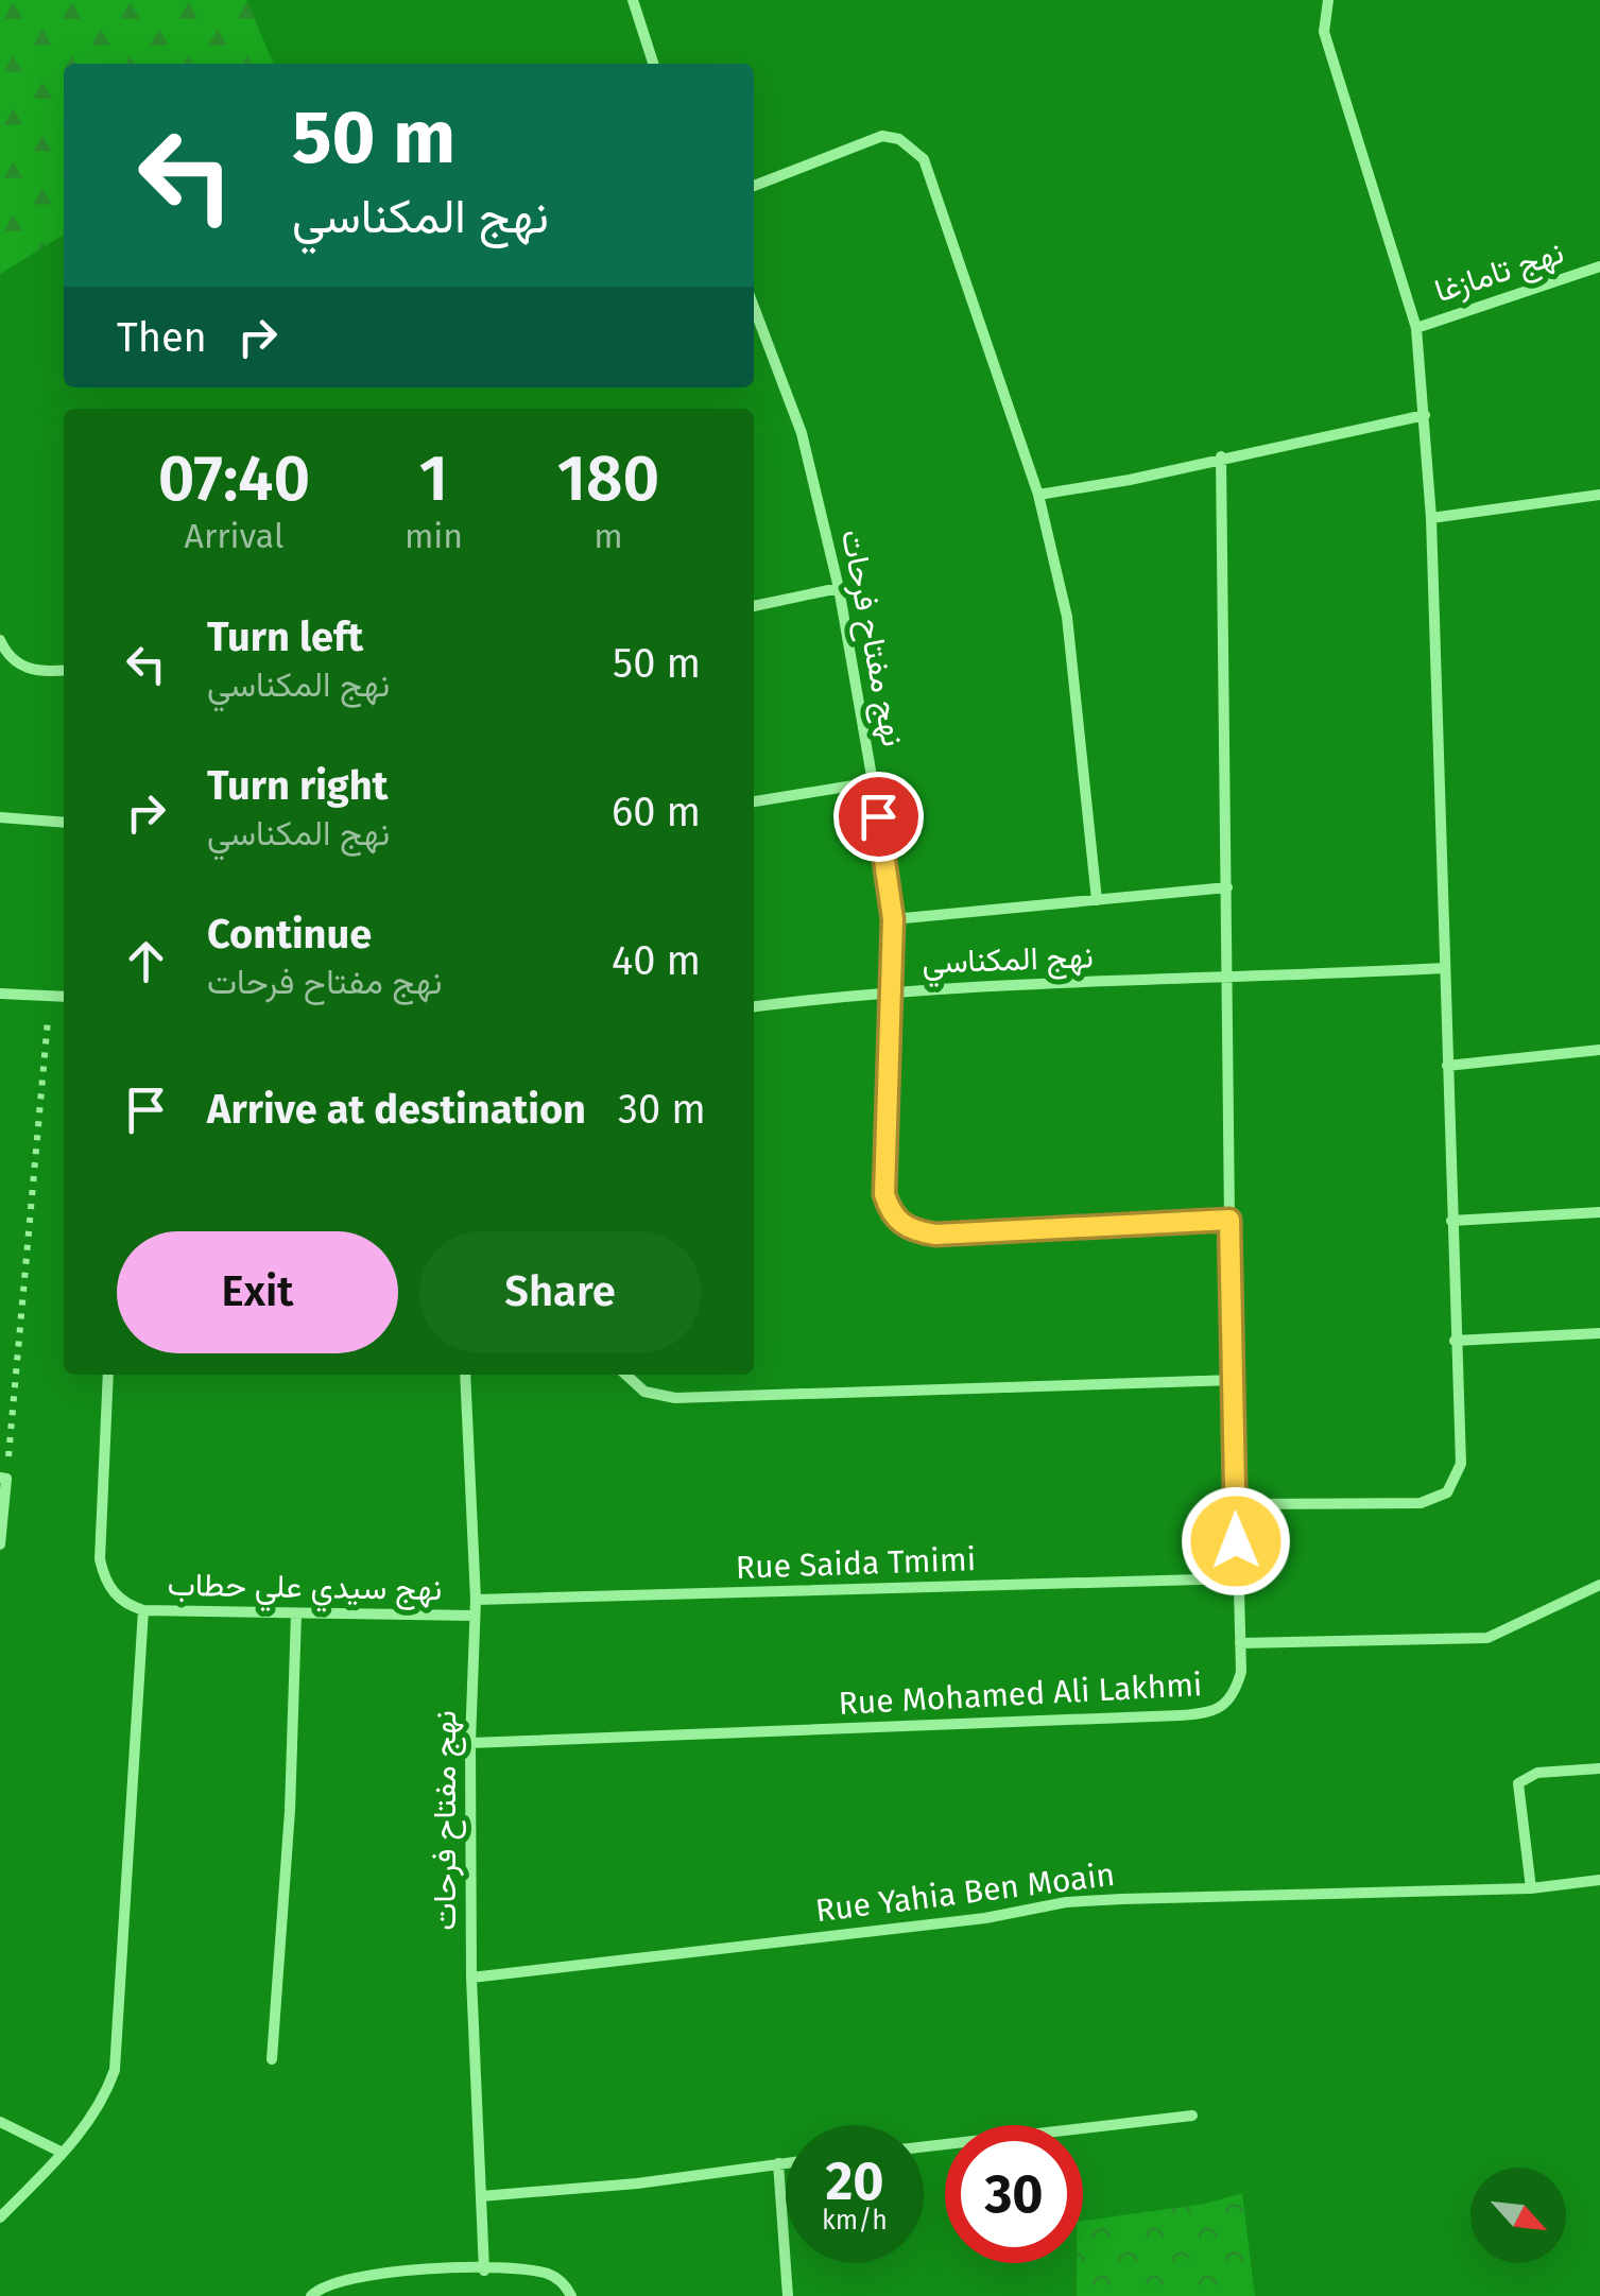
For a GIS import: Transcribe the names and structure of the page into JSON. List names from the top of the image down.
{
  "streets": {
    "street": [
      "نهج تامازغا",
      "نهج مفتاح فرحات",
      "نهج المكناسي",
      "Rue Saida Tmimi",
      "نهج سيدي علي حطاب",
      "Rue Mohamed Ali Lakhmi",
      "Rue Yahia Ben Moain"
    ]
  },
  "crossings": [
    ["نهج مفتاح فرحات", "نهج المكناسي"],
    ["نهج مفتاح فرحات", "Rue Saida Tmimi"],
    ["نهج مفتاح فرحات", "نهج سيدي علي حطاب"],
    ["نهج مفتاح فرحات", "Rue Mohamed Ali Lakhmi"],
    ["نهج مفتاح فرحات", "Rue Yahia Ben Moain"],
    ["نهج المكناسي", "Rue Mohamed Ali Lakhmi"],
    ["Rue Saida Tmimi", "Rue Mohamed Ali Lakhmi"]
  ],
  "north": "bottom right",
  "page": {
    "turn": ["50 m", "نهج المكناسي"],
    "then": "Then",
    "eta": [
      "07:40",
      "Arrival",
      "1",
      "min",
      "180",
      "m"
    ],
    "list": [
      {
        "name": "Turn left",
        "note": "نهج المكناسي",
        "value": "50 m"
      },
      {
        "name": "Turn right",
        "note": "نهج المكناسي",
        "value": "60 m"
      },
      {
        "name": "Continue",
        "note": "نهج مفتاح فرحات",
        "value": "40 m"
      },
      {
        "name": "Arrive at destination",
        "value": "30 m"
      }
    ],
    "buttons": ["Exit", "Share"],
    "speed": "20 km/h",
    "limit": "30"
  }
}
